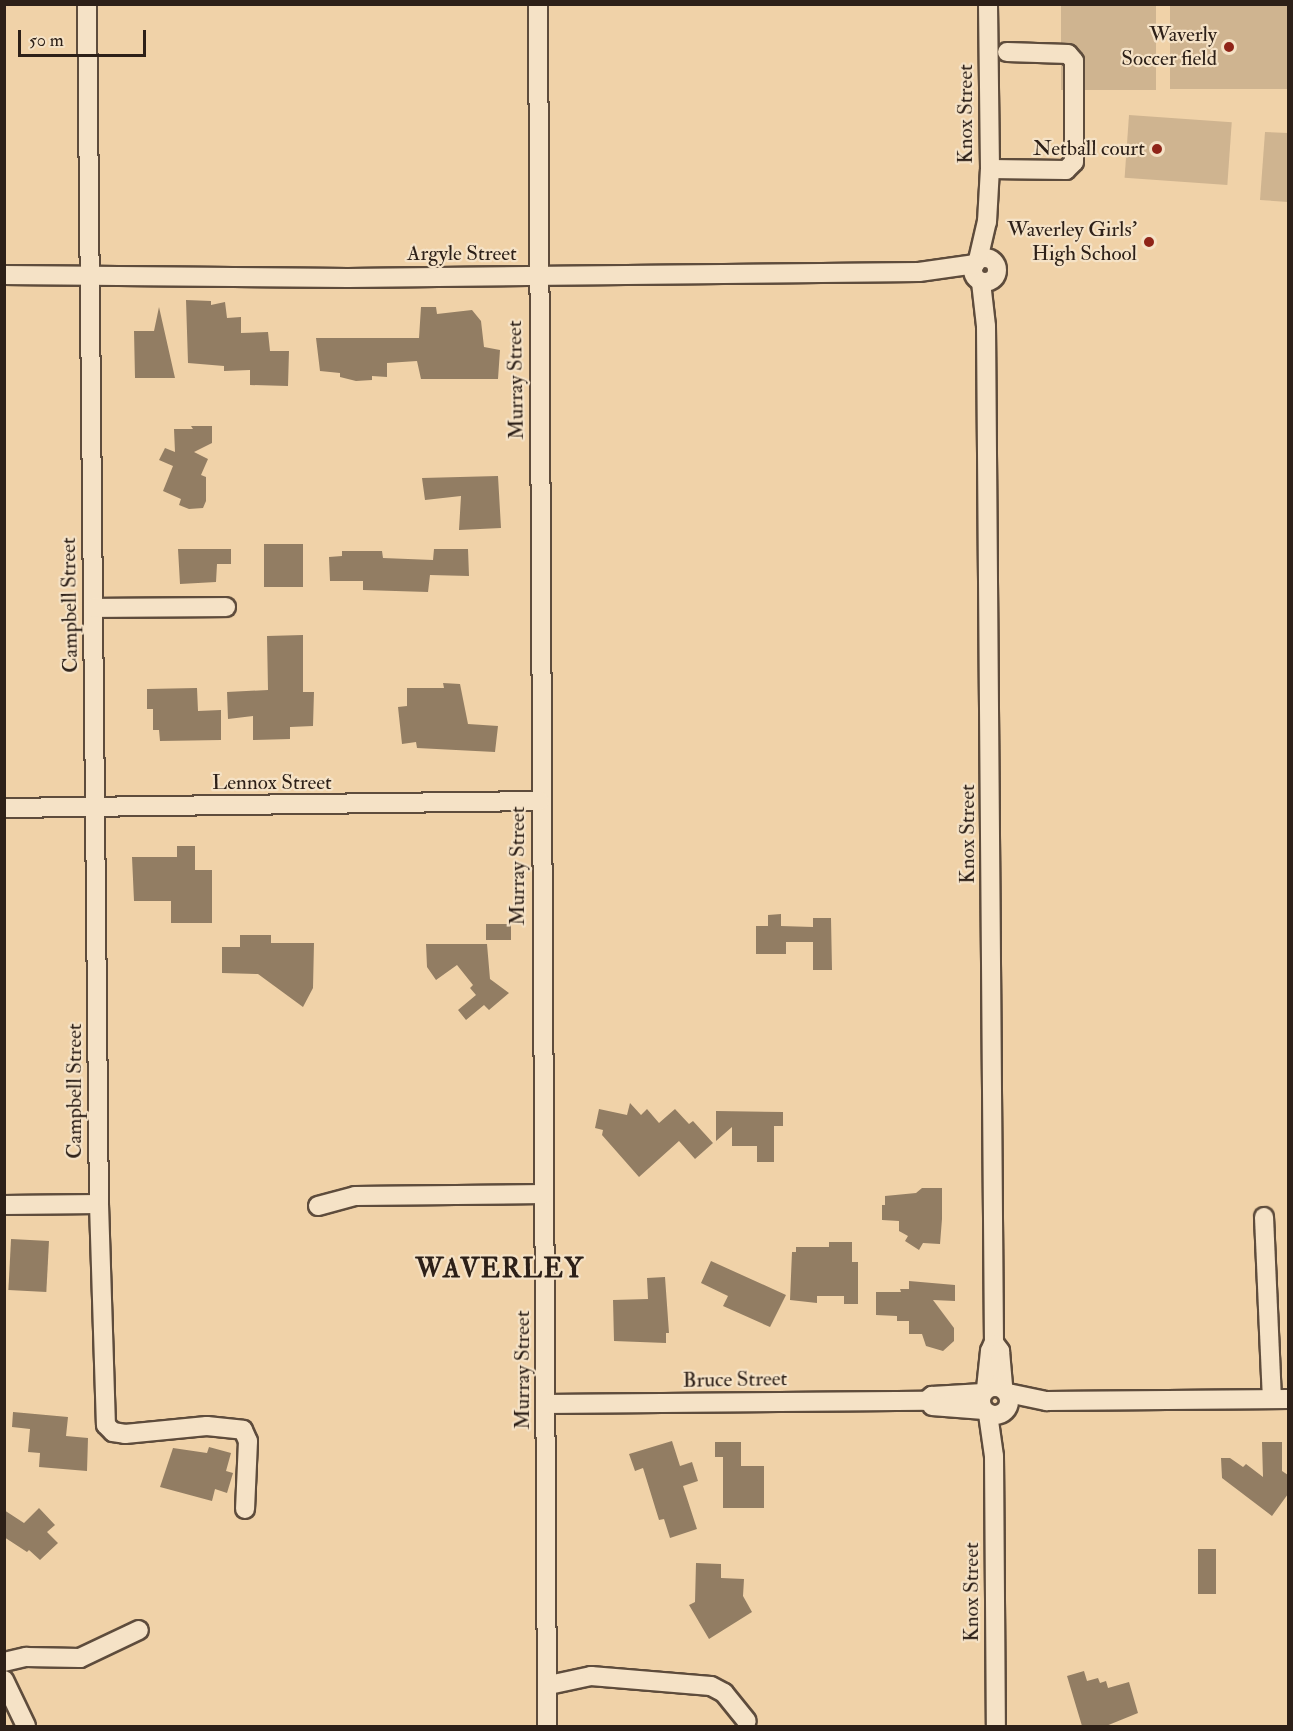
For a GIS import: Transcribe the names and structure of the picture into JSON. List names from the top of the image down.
{
  "streets": {
    "street": [
      "Knox Street",
      "Argyle Street",
      "Murray Street",
      "Campbell Street",
      "Lennox Street",
      "Bruce Street"
    ]
  },
  "crossings": [
    ["Knox Street", "Argyle Street"],
    ["Knox Street", "Bruce Street"],
    ["Argyle Street", "Murray Street"],
    ["Argyle Street", "Campbell Street"],
    ["Murray Street", "Lennox Street"],
    ["Murray Street", "Bruce Street"],
    ["Campbell Street", "Lennox Street"]
  ],
  "districts": ["WAVERLEY"],
  "places": ["Waverly Soccer field", "Netball court", "Waverley Girls' High School"],
  "scale_bar": "50 m"
}
